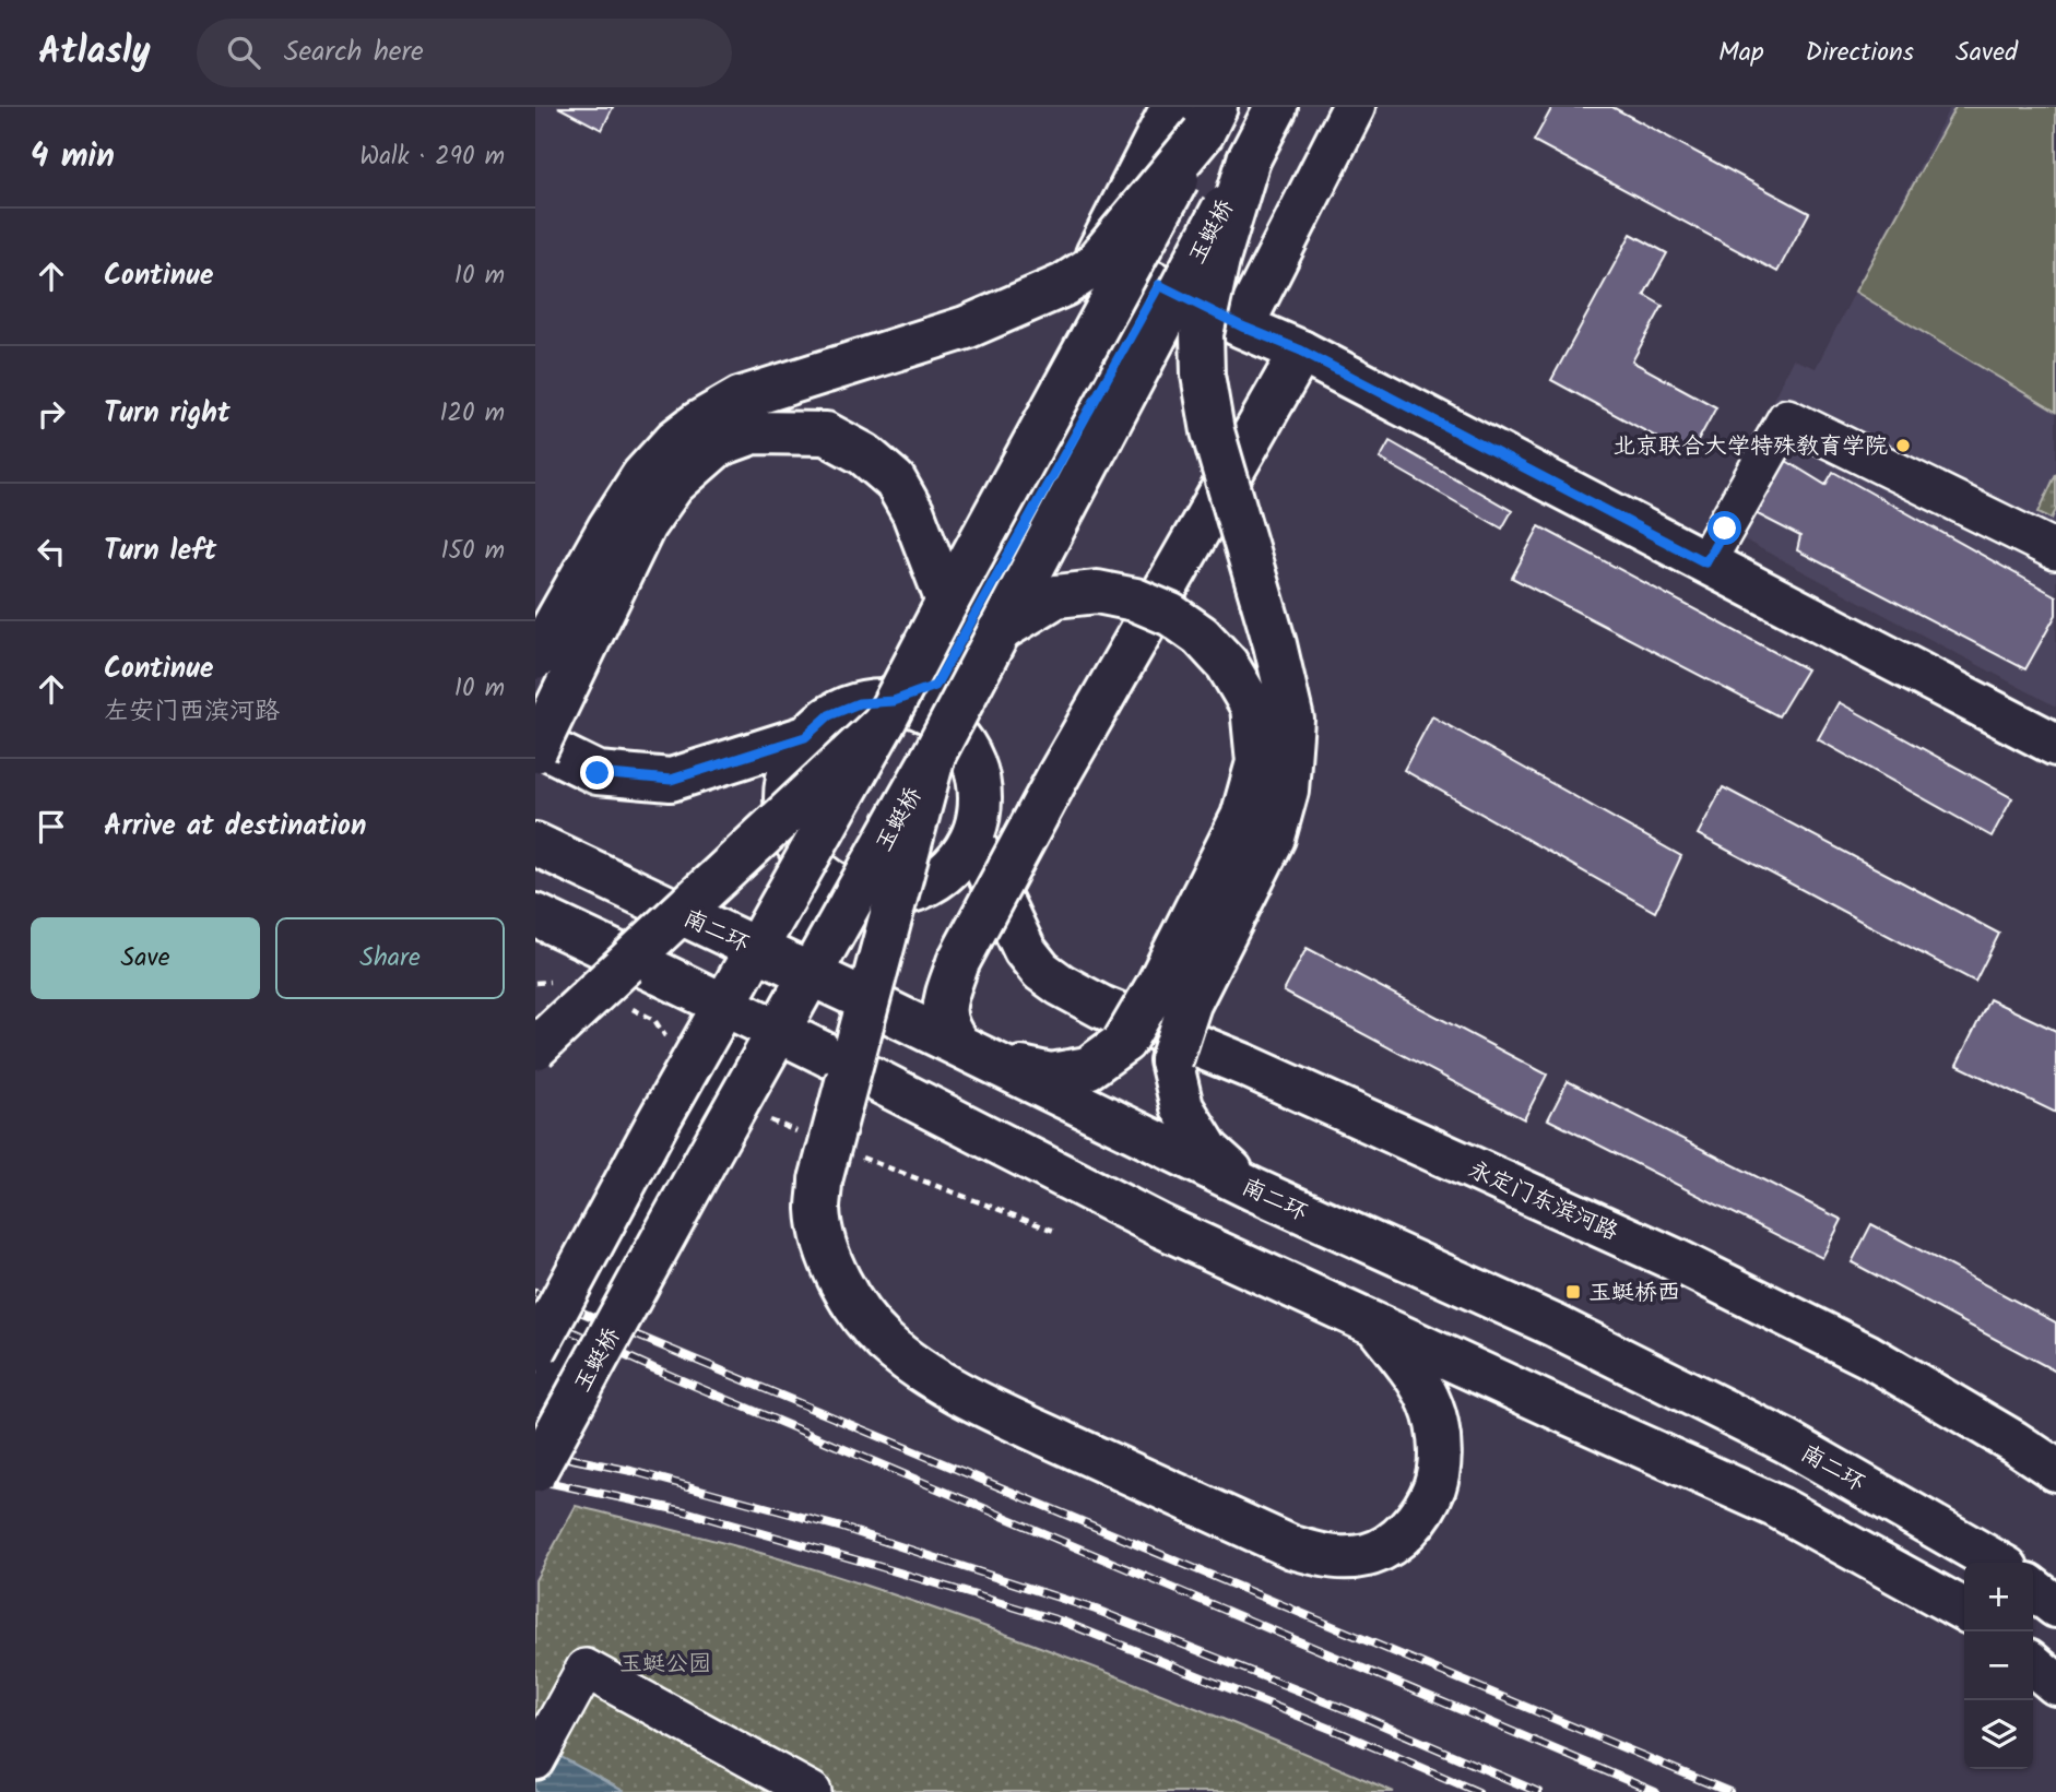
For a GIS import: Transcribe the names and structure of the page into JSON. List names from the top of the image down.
{
  "streets": {
    "main road": ["玉蜓桥", "南二环", "永定门东滨河路"]
  },
  "crossings": [
    ["玉蜓桥", "永定门东滨河路"]
  ],
  "parks": ["玉蜓公园"],
  "places": {
    "other": ["北京联合大学特殊教育学院"],
    "transit": ["玉蜓桥西"]
  },
  "page": {
    "header": "Atlasly",
    "search": "Search here",
    "nav": ["Map", "Directions", "Saved"],
    "heading": ["4 min", "Walk · 290 m"],
    "list": [
      ["Continue", "10 m"],
      ["Turn right", "120 m"],
      ["Turn left", "150 m"],
      ["Continue", "左安门西滨河路", "10 m"],
      "Arrive at destination"
    ],
    "buttons": ["Save", "Share"],
    "map_buttons": ["+", "−"]
  }
}
